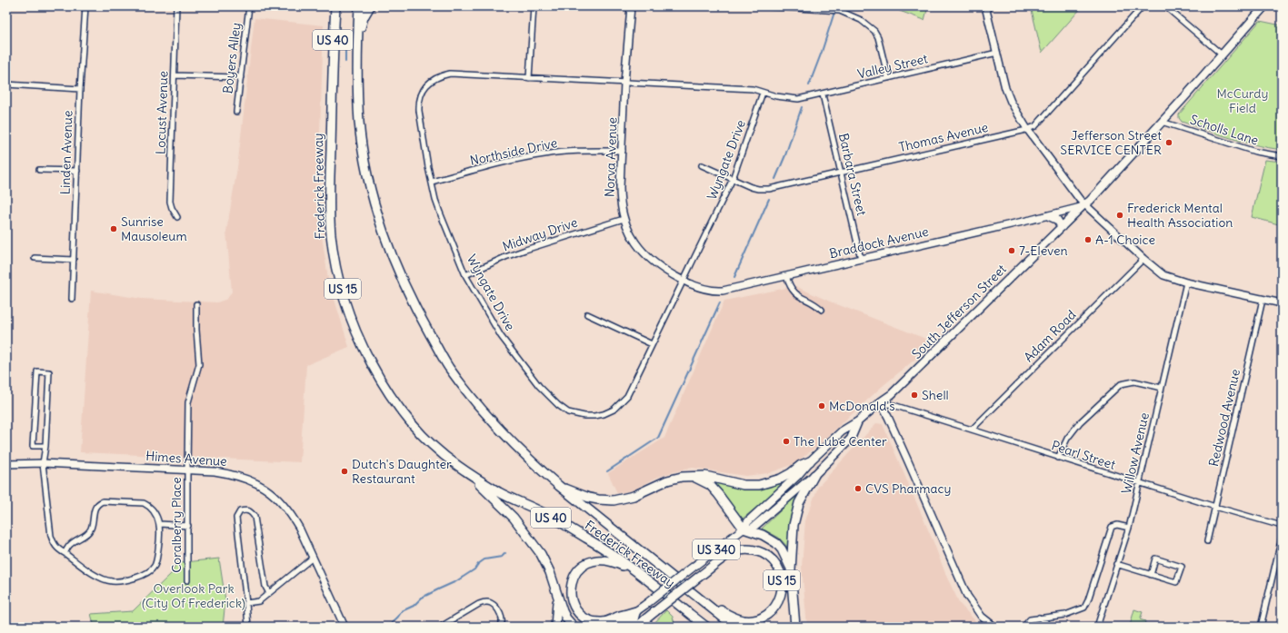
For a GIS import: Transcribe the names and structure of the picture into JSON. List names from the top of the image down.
{
  "streets": {
    "highway": ["US 40", "Frederick Freeway", "US 15"],
    "main road": ["South Jefferson Street", "US 340"],
    "street": [
      "Boyers Alley",
      "Valley Street",
      "Locust Avenue",
      "Scholls Lane",
      "Thomas Avenue",
      "Northside Drive",
      "Linden Avenue",
      "Norva Avenue",
      "Wyngate Drive",
      "Barbara Street",
      "Midway Drive",
      "Braddock Avenue",
      "Adam Road",
      "Redwood Avenue",
      "Willow Avenue",
      "Pearl Street",
      "Himes Avenue",
      "Coralberry Place"
    ]
  },
  "crossings": [
    ["US 40", "Frederick Freeway"],
    ["Valley Street", "Wyngate Drive"],
    ["Valley Street", "Barbara Street"],
    ["Scholls Lane", "South Jefferson Street"],
    ["Thomas Avenue", "Wyngate Drive"],
    ["Thomas Avenue", "Barbara Street"],
    ["Northside Drive", "Norva Avenue"],
    ["Northside Drive", "Wyngate Drive"],
    ["Norva Avenue", "Wyngate Drive"],
    ["Norva Avenue", "Midway Drive"],
    ["Norva Avenue", "Braddock Avenue"],
    ["Wyngate Drive", "Midway Drive"],
    ["Wyngate Drive", "Braddock Avenue"],
    ["Barbara Street", "Braddock Avenue"],
    ["Frederick Freeway", "US 15"],
    ["Braddock Avenue", "South Jefferson Street"],
    ["South Jefferson Street", "Pearl Street"],
    ["South Jefferson Street", "US 340"],
    ["Adam Road", "Pearl Street"],
    ["Redwood Avenue", "Pearl Street"],
    ["Willow Avenue", "Pearl Street"],
    ["Himes Avenue", "Coralberry Place"]
  ],
  "parks": ["McCurdy Field", "Overlook Park (City Of Frederick)"],
  "places": [
    "Jefferson Street SERVICE CENTER",
    "Frederick Mental Health Association",
    "Sunrise Mausoleum",
    "A-1 Choice",
    "7-Eleven",
    "Shell",
    "McDonald's",
    "The Lube Center",
    "Dutch's Daughter Restaurant",
    "CVS Pharmacy"
  ]
}
